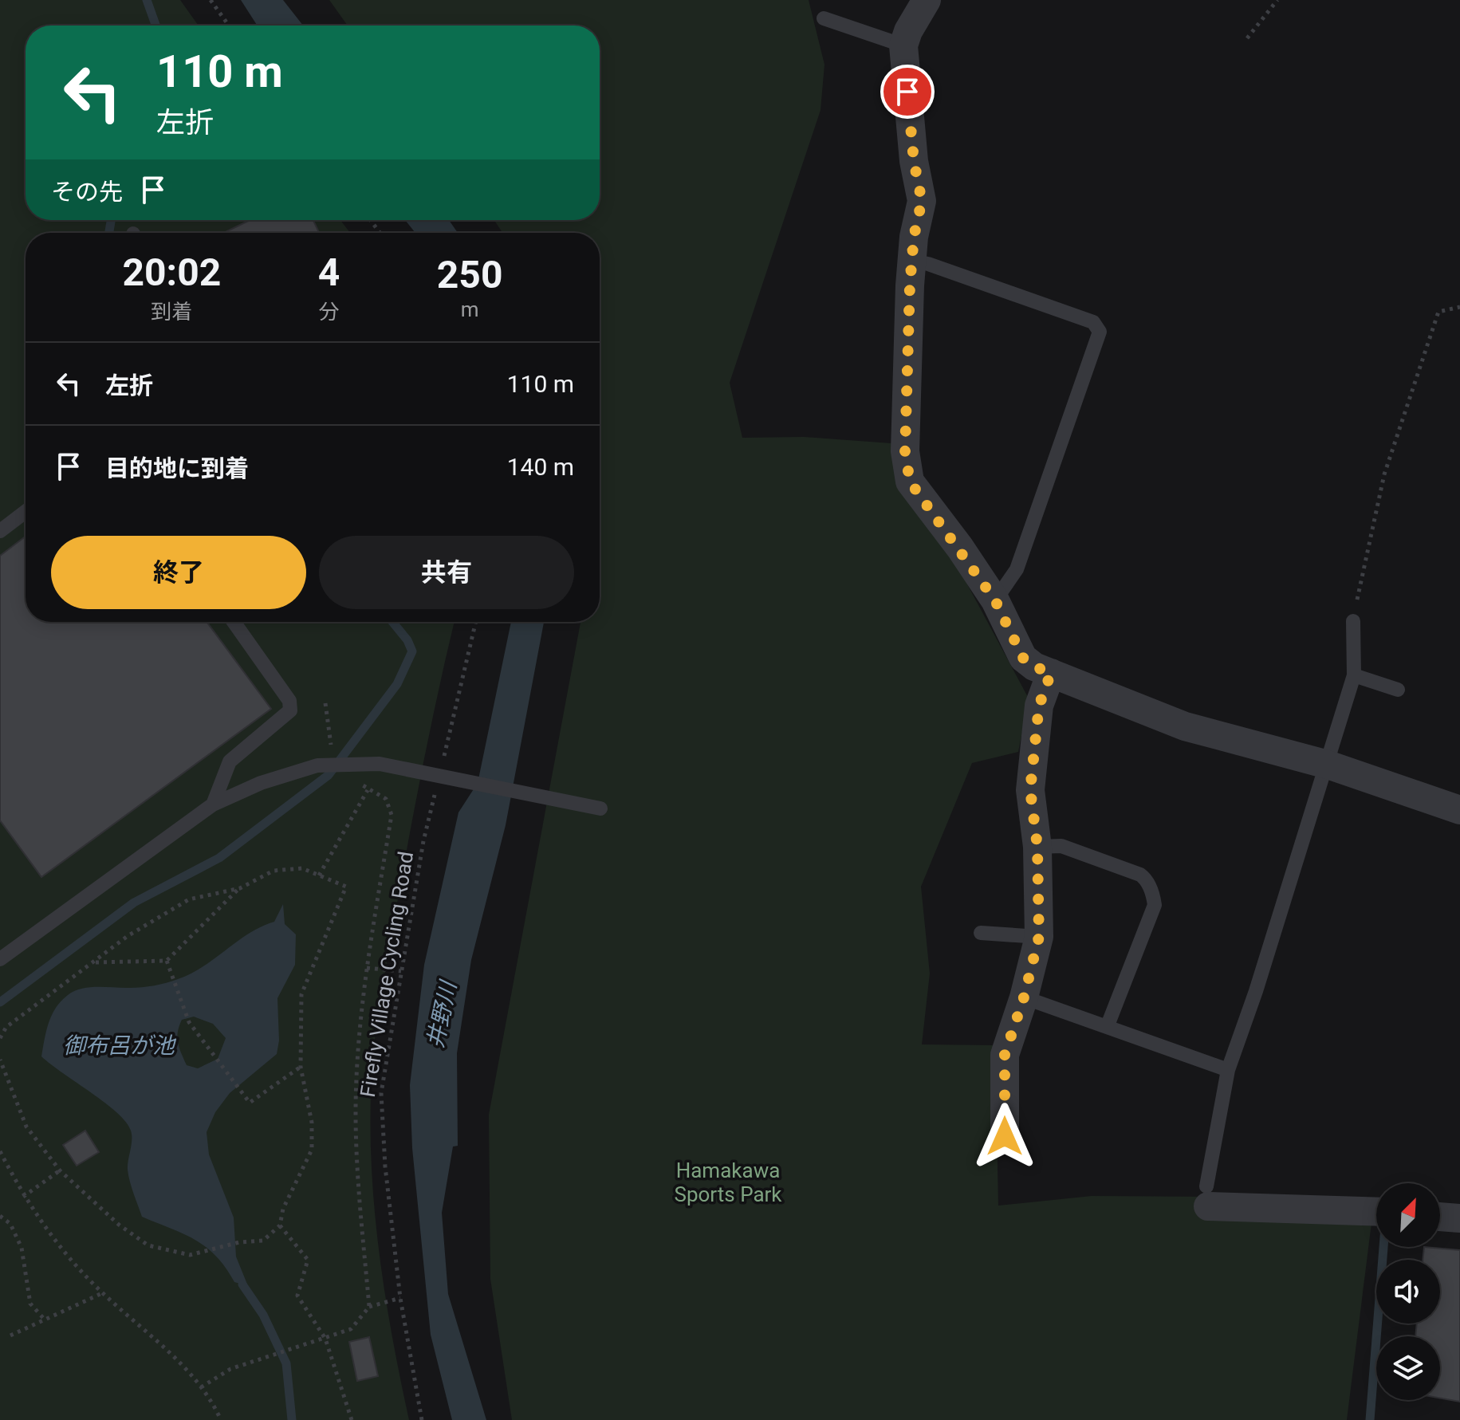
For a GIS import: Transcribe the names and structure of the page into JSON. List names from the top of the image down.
{
  "streets": {
    "path": ["Firefly Village Cycling Road"]
  },
  "water": ["井野川", "御布呂が池"],
  "parks": ["Hamakawa Sports Park"],
  "north": "top right",
  "page": {
    "turn": ["110 m", "左折"],
    "then": "その先",
    "eta": [
      "20:02",
      "到着",
      "4",
      "分",
      "250",
      "m"
    ],
    "list": [
      {
        "name": "左折",
        "value": "110 m"
      },
      {
        "name": "目的地に到着",
        "value": "140 m"
      }
    ],
    "buttons": ["終了", "共有"]
  }
}
